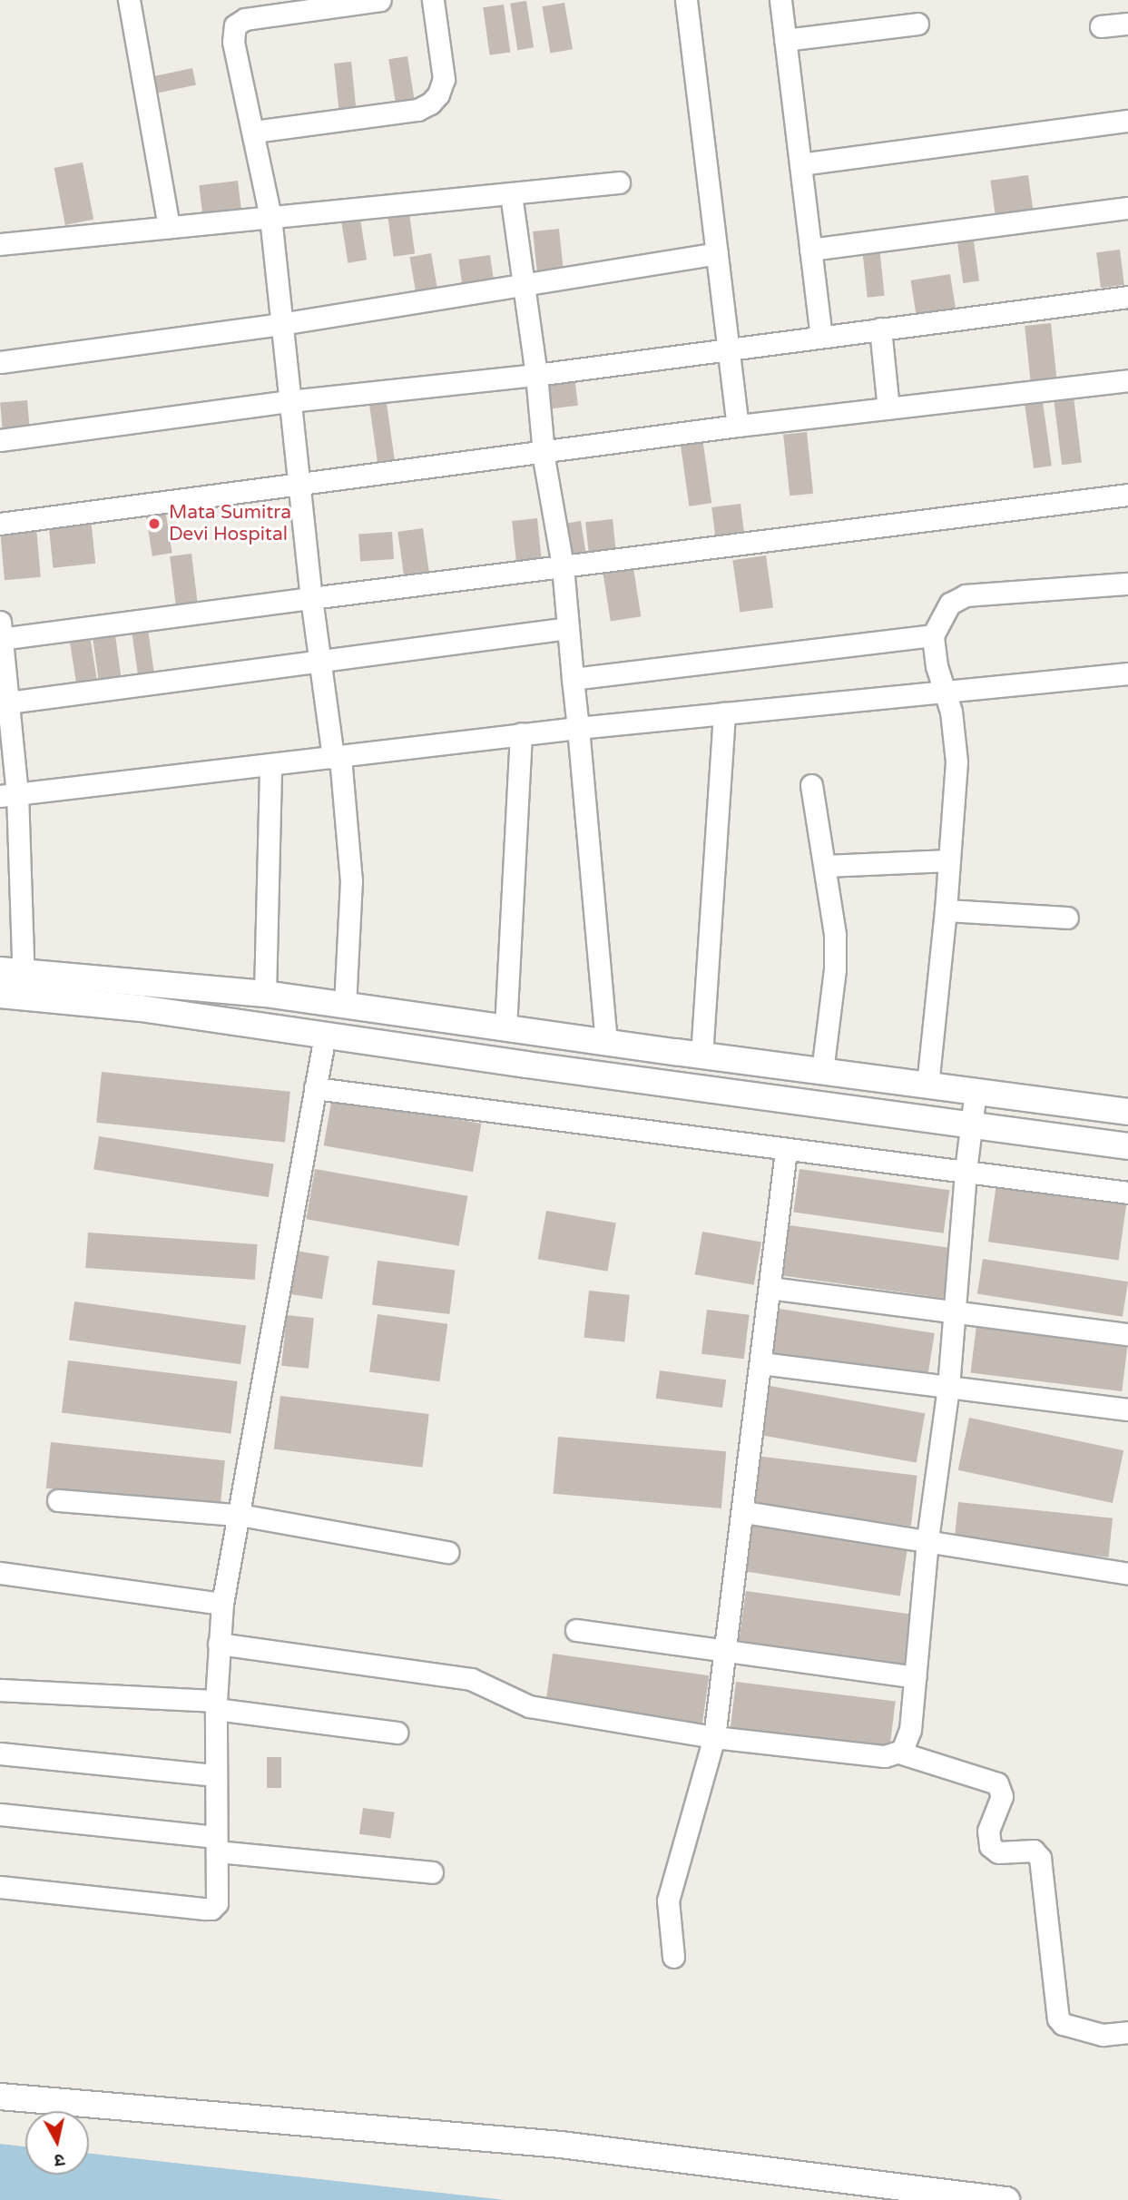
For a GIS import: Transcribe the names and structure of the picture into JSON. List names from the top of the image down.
{
  "places": ["Mata Sumitra Devi Hospital"],
  "north": "bottom"
}
